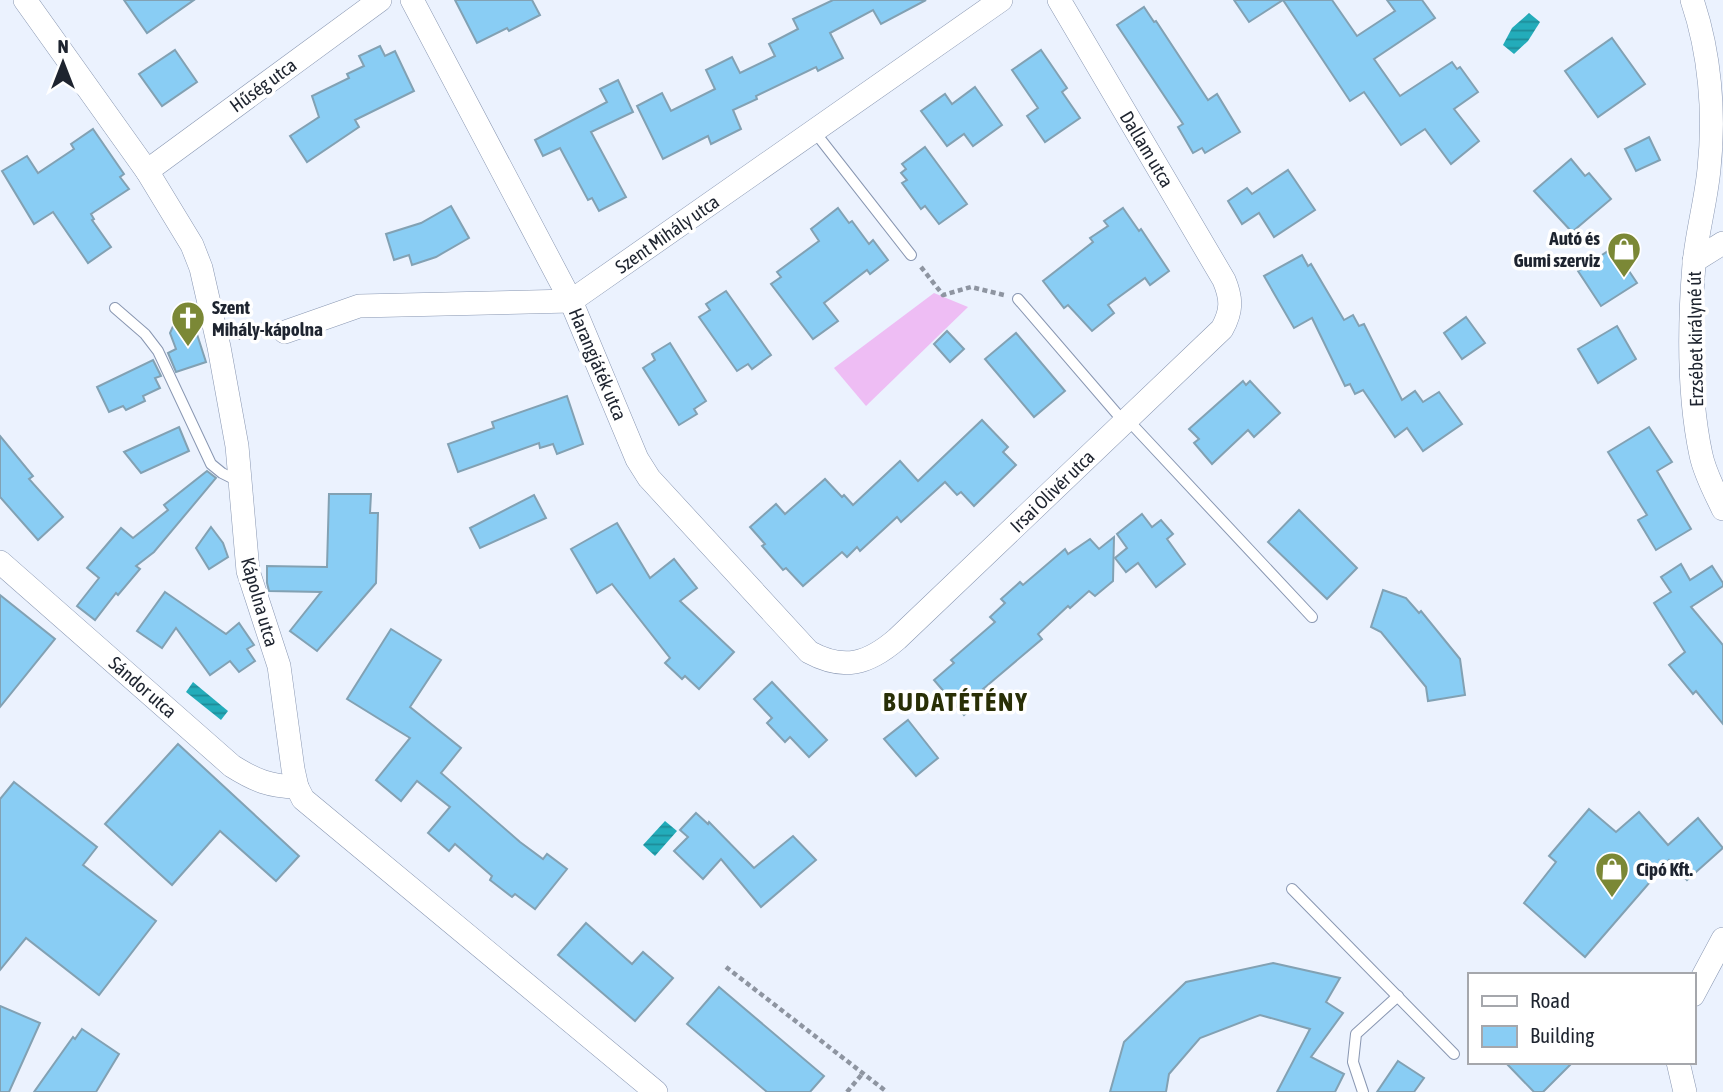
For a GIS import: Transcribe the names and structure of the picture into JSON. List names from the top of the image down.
{
  "streets": {
    "street": [
      "Hűség utca",
      "Dallam utca",
      "Szent Mihály utca",
      "Erzsébet királyné út",
      "Harangjáték utca",
      "Irsai Olivér utca",
      "Kápolna utca",
      "Sándor utca"
    ]
  },
  "crossings": [
    ["Hűség utca", "Kápolna utca"],
    ["Dallam utca", "Irsai Olivér utca"],
    ["Szent Mihály utca", "Harangjáték utca"],
    ["Harangjáték utca", "Irsai Olivér utca"],
    ["Kápolna utca", "Sándor utca"]
  ],
  "districts": ["BUDATÉTÉNY"],
  "places": {
    "shop": ["Autó és Gumi szerviz", "Cipó Kft."],
    "church": ["Szent Mihály-kápolna"]
  },
  "legend": ["Road", "Building"],
  "north": "top"
}
